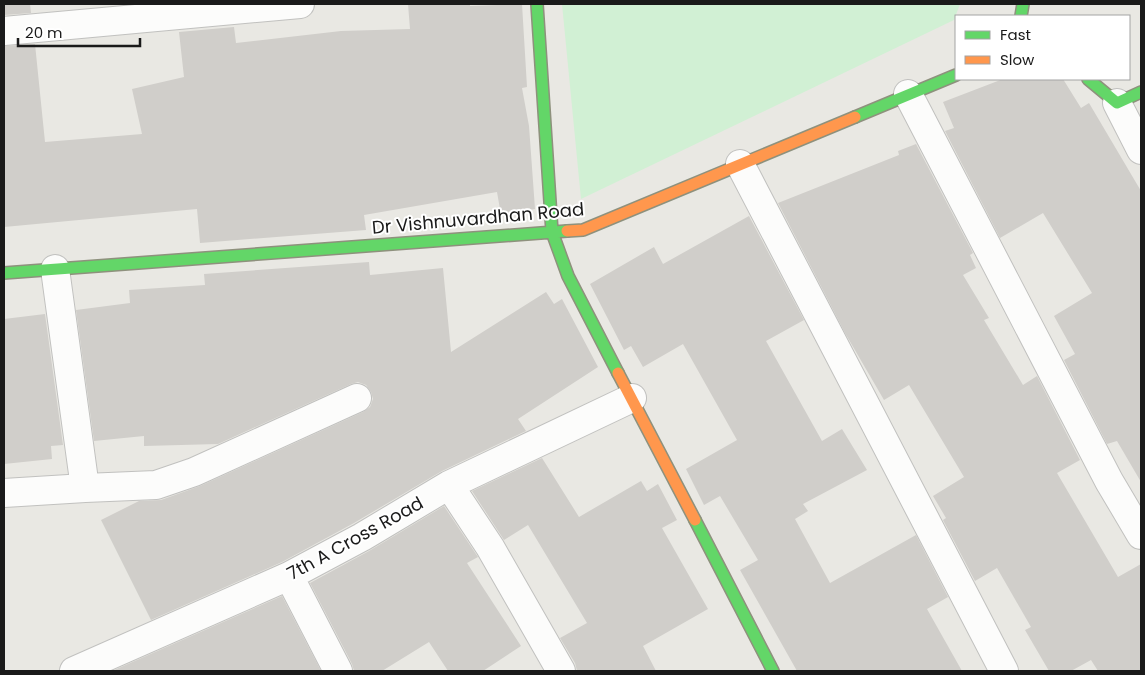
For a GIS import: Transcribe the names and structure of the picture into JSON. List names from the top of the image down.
{
  "streets": {
    "street": ["Dr Vishnuvardhan Road", "7th A Cross Road"]
  },
  "legend": ["Fast", "Slow"],
  "scale_bar": "20 m"
}
